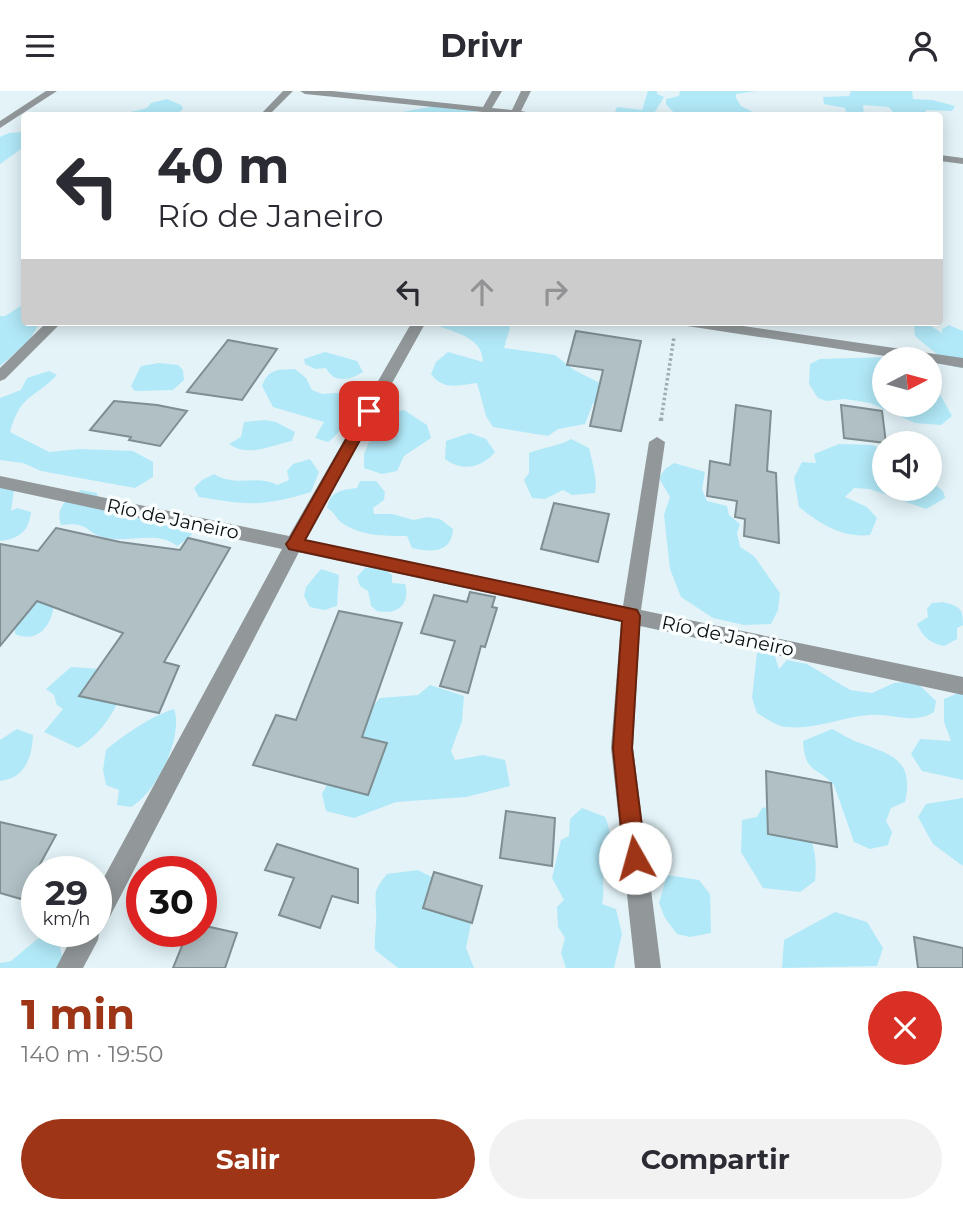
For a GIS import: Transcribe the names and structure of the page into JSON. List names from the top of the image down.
{
  "streets": {
    "street": ["Río de Janeiro"]
  },
  "north": "right",
  "page": {
    "header": "Drivr",
    "turn": ["40 m", "Río de Janeiro"],
    "speed": "29 km/h",
    "limit": "30",
    "heading": ["1 min", "140 m · 19:50"],
    "buttons": ["Salir", "Compartir"]
  }
}
